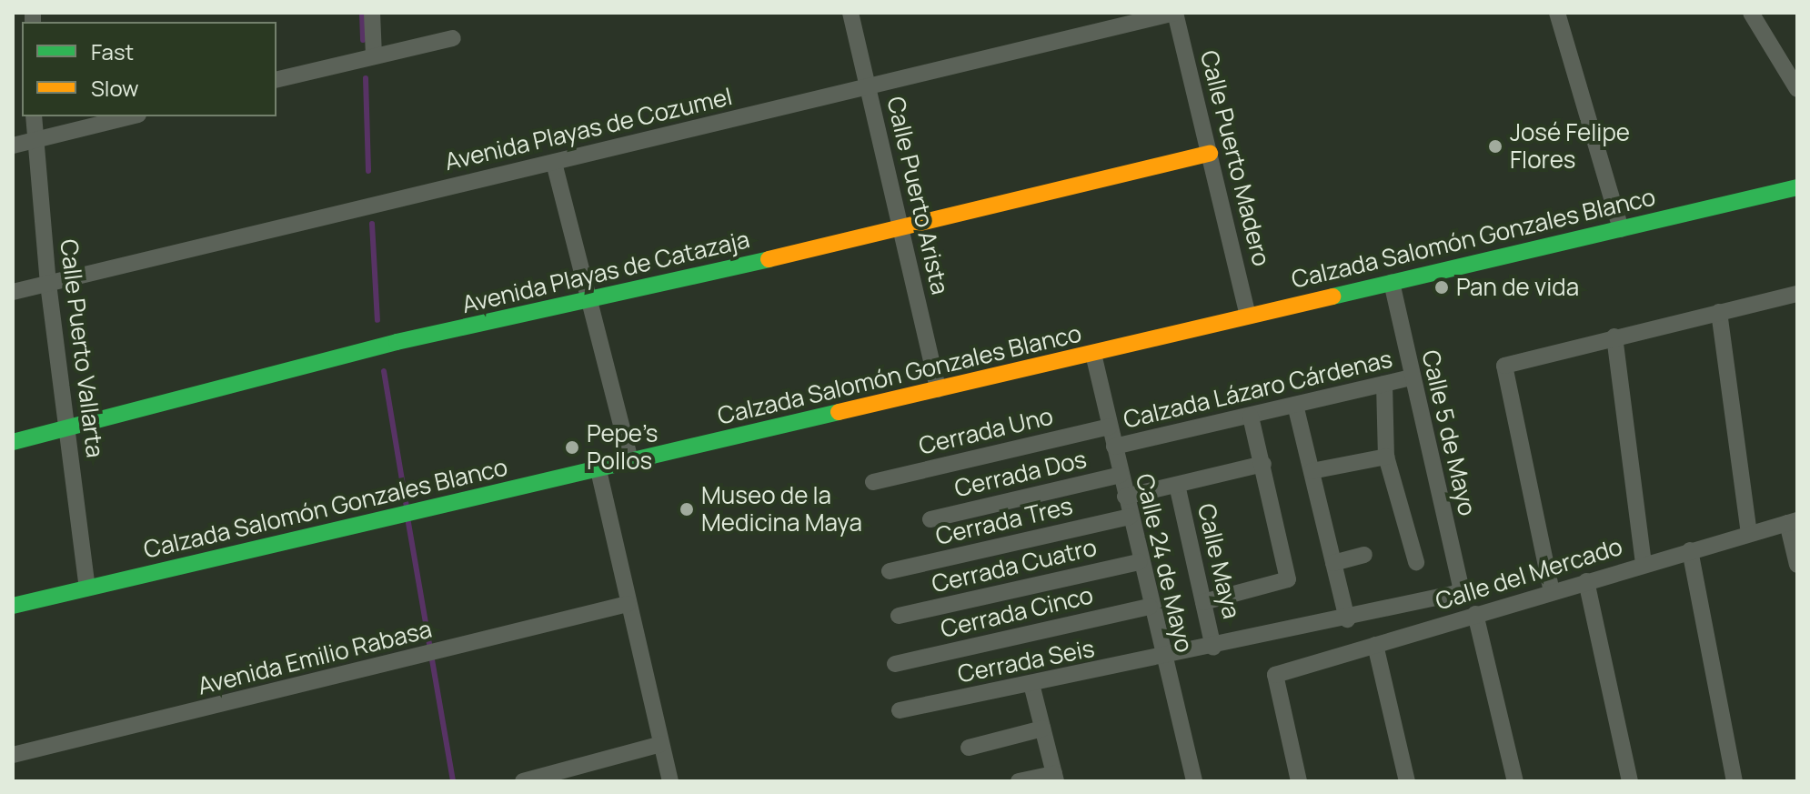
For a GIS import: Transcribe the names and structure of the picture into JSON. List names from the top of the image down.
{
  "streets": {
    "street": [
      "Avenida Playas de Cozumel",
      "Calle Puerto Madero",
      "Calle Puerto Arista",
      "Calzada Salomón Gonzales Blanco",
      "Avenida Playas de Catazaja",
      "Calle Puerto Vallarta",
      "Calzada Lázaro Cárdenas",
      "Cerrada Uno",
      "Calle 5 de Mayo",
      "Cerrada Dos",
      "Cerrada Tres",
      "Calle Maya",
      "Calle 24 de Mayo",
      "Cerrada Cuatro",
      "Calle del Mercado",
      "Cerrada Cinco",
      "Avenida Emilio Rabasa",
      "Cerrada Seis"
    ]
  },
  "crossings": [
    ["Avenida Playas de Cozumel", "Calle Puerto Madero"],
    ["Avenida Playas de Cozumel", "Calle Puerto Arista"],
    ["Avenida Playas de Cozumel", "Calle Puerto Vallarta"],
    ["Calle Puerto Madero", "Calzada Salomón Gonzales Blanco"],
    ["Calle Puerto Madero", "Avenida Playas de Catazaja"],
    ["Calle Puerto Arista", "Calzada Salomón Gonzales Blanco"],
    ["Calle Puerto Arista", "Avenida Playas de Catazaja"],
    ["Calzada Salomón Gonzales Blanco", "Calle Puerto Vallarta"],
    ["Calzada Salomón Gonzales Blanco", "Calle 5 de Mayo"],
    ["Calzada Salomón Gonzales Blanco", "Calle 24 de Mayo"],
    ["Avenida Playas de Catazaja", "Calle Puerto Vallarta"],
    ["Calzada Lázaro Cárdenas", "Calle 5 de Mayo"],
    ["Calzada Lázaro Cárdenas", "Calle 24 de Mayo"],
    ["Cerrada Uno", "Calle 24 de Mayo"],
    ["Calle 5 de Mayo", "Calle del Mercado"],
    ["Cerrada Dos", "Calle 24 de Mayo"],
    ["Cerrada Tres", "Calle 24 de Mayo"],
    ["Calle Maya", "Calle del Mercado"],
    ["Calle 24 de Mayo", "Cerrada Cuatro"],
    ["Calle 24 de Mayo", "Calle del Mercado"],
    ["Calle 24 de Mayo", "Cerrada Cinco"],
    ["Calle 24 de Mayo", "Cerrada Seis"],
    ["Calle del Mercado", "Cerrada Seis"]
  ],
  "places": [
    "José Felipe Flores",
    "Pan de vida",
    "Pepe’s Pollos",
    "Museo de la Medicina Maya"
  ],
  "legend": ["Fast", "Slow"]
}
